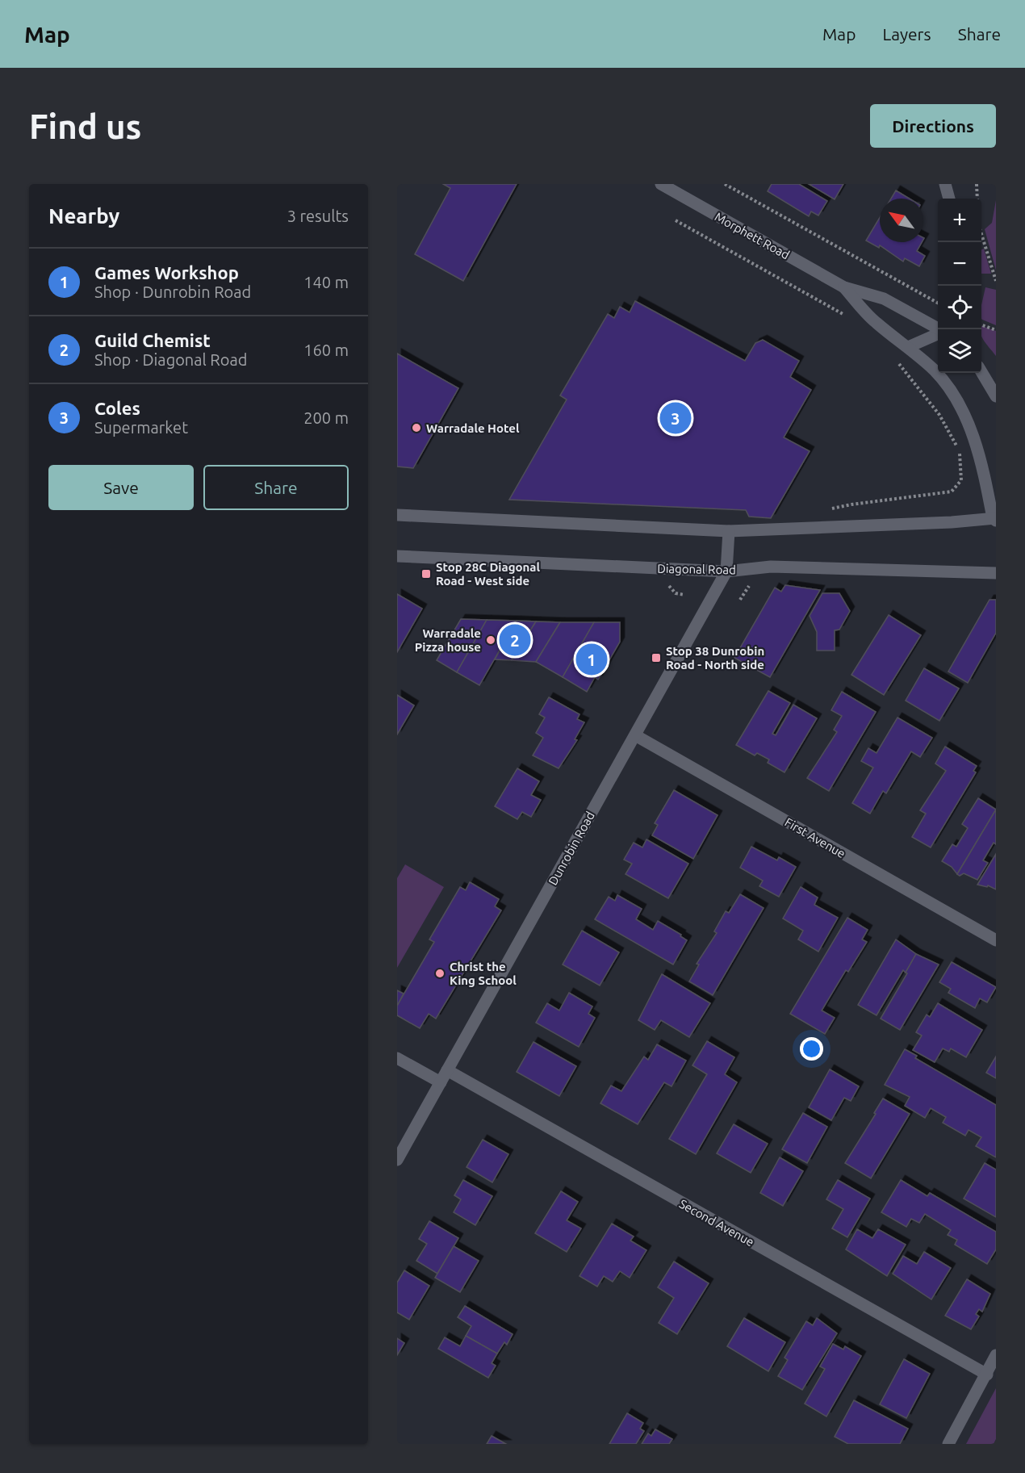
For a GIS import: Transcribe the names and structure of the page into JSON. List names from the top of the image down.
{
  "streets": {
    "street": [
      "Morphett Road",
      "Diagonal Road",
      "First Avenue",
      "Dunrobin Road",
      "Second Avenue"
    ]
  },
  "crossings": [
    ["Diagonal Road", "Dunrobin Road"],
    ["First Avenue", "Dunrobin Road"],
    ["Dunrobin Road", "Second Avenue"]
  ],
  "places": {
    "other": ["Warradale Hotel", "Warradale Pizza house", "Christ the King School"],
    "transit": ["Stop 28C Diagonal Road - West side", "Stop 38 Dunrobin Road - North side"]
  },
  "north": "top left",
  "page": {
    "header": "Map",
    "nav": ["Map", "Layers", "Share"],
    "buttons": [
      "Directions",
      ["Save", "Share"]
    ],
    "title": "Find us",
    "heading": ["Nearby", "3 results"],
    "map_buttons": ["+", "−"],
    "list": [
      {
        "mark": "1",
        "name": "Games Workshop",
        "note": "Shop · Dunrobin Road",
        "value": "140 m"
      },
      {
        "mark": "2",
        "name": "Guild Chemist",
        "note": "Shop · Diagonal Road",
        "value": "160 m"
      },
      {
        "mark": "3",
        "name": "Coles",
        "note": "Supermarket",
        "value": "200 m"
      }
    ],
    "pins": ["3", "2", "1"]
  }
}
